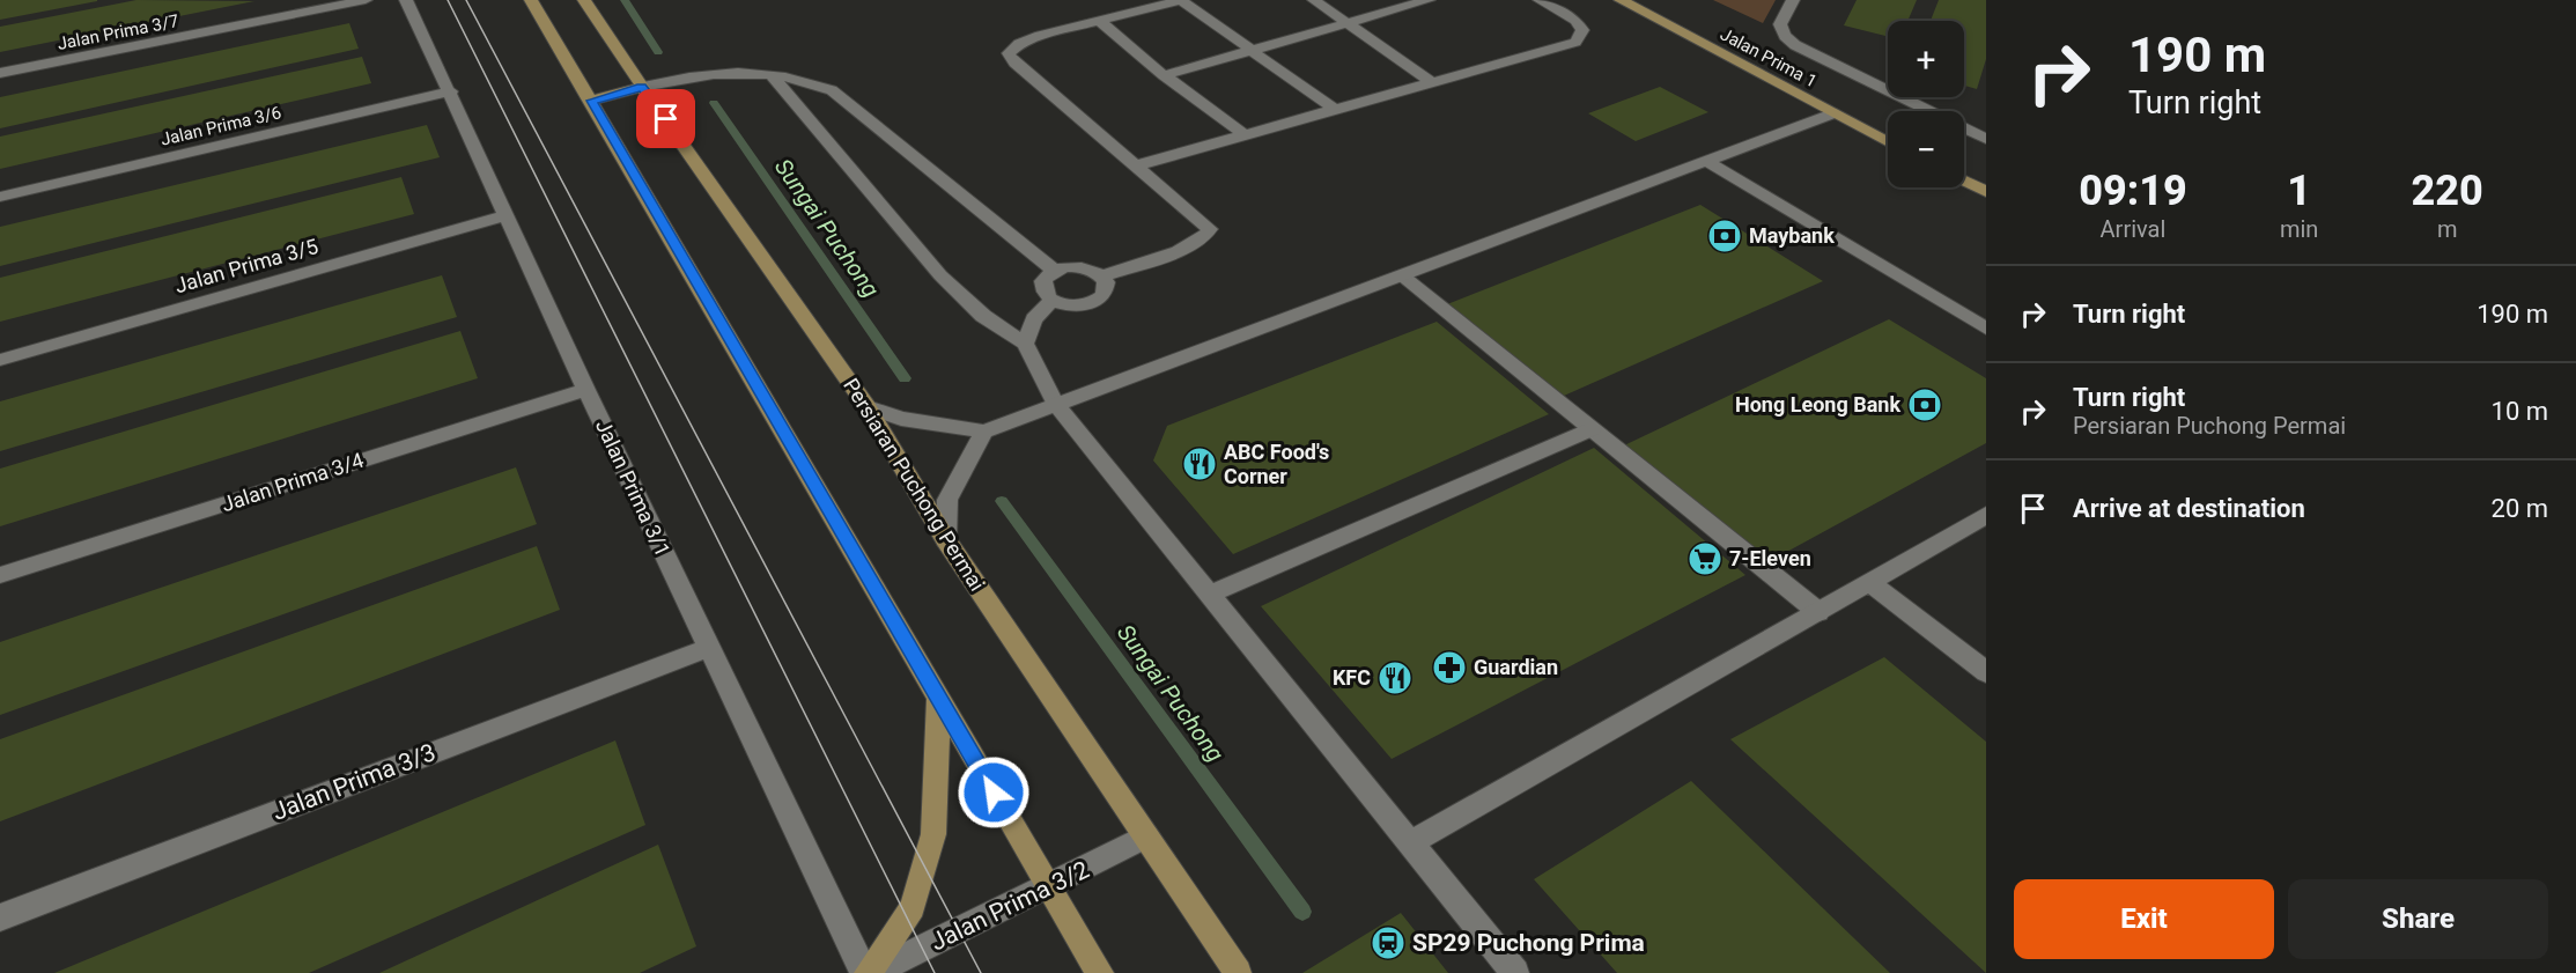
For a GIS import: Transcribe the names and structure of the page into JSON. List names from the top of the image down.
{
  "streets": {
    "main road": ["Jalan Prima 1", "Persiaran Puchong Permai"],
    "street": [
      "Jalan Prima 3/7",
      "Jalan Prima 3/6",
      "Jalan Prima 3/5",
      "Jalan Prima 3/4",
      "Jalan Prima 3/1",
      "Jalan Prima 3/3",
      "Jalan Prima 3/2"
    ]
  },
  "crossings": [
    ["Jalan Prima 3/6", "Jalan Prima 3/1"],
    ["Jalan Prima 3/5", "Jalan Prima 3/1"],
    ["Jalan Prima 3/4", "Jalan Prima 3/1"],
    ["Persiaran Puchong Permai", "Jalan Prima 3/2"],
    ["Jalan Prima 3/1", "Jalan Prima 3/3"],
    ["Jalan Prima 3/1", "Jalan Prima 3/2"]
  ],
  "water": ["Sungai Puchong"],
  "places": {
    "bank": ["Maybank", "Hong Leong Bank"],
    "restaurant": ["ABC Food's Corner", "KFC"],
    "supermarket": ["7-Eleven"],
    "pharmacy": ["Guardian"],
    "station": ["SP29 Puchong Prima"]
  },
  "page": {
    "turn": ["190 m", "Turn right"],
    "map_buttons": ["+", "−"],
    "eta": [
      "09:19",
      "Arrival",
      "1",
      "min",
      "220",
      "m"
    ],
    "list": [
      {
        "name": "Turn right",
        "value": "190 m"
      },
      {
        "name": "Turn right",
        "note": "Persiaran Puchong Permai",
        "value": "10 m"
      },
      {
        "name": "Arrive at destination",
        "value": "20 m"
      }
    ],
    "buttons": ["Exit", "Share"]
  }
}
